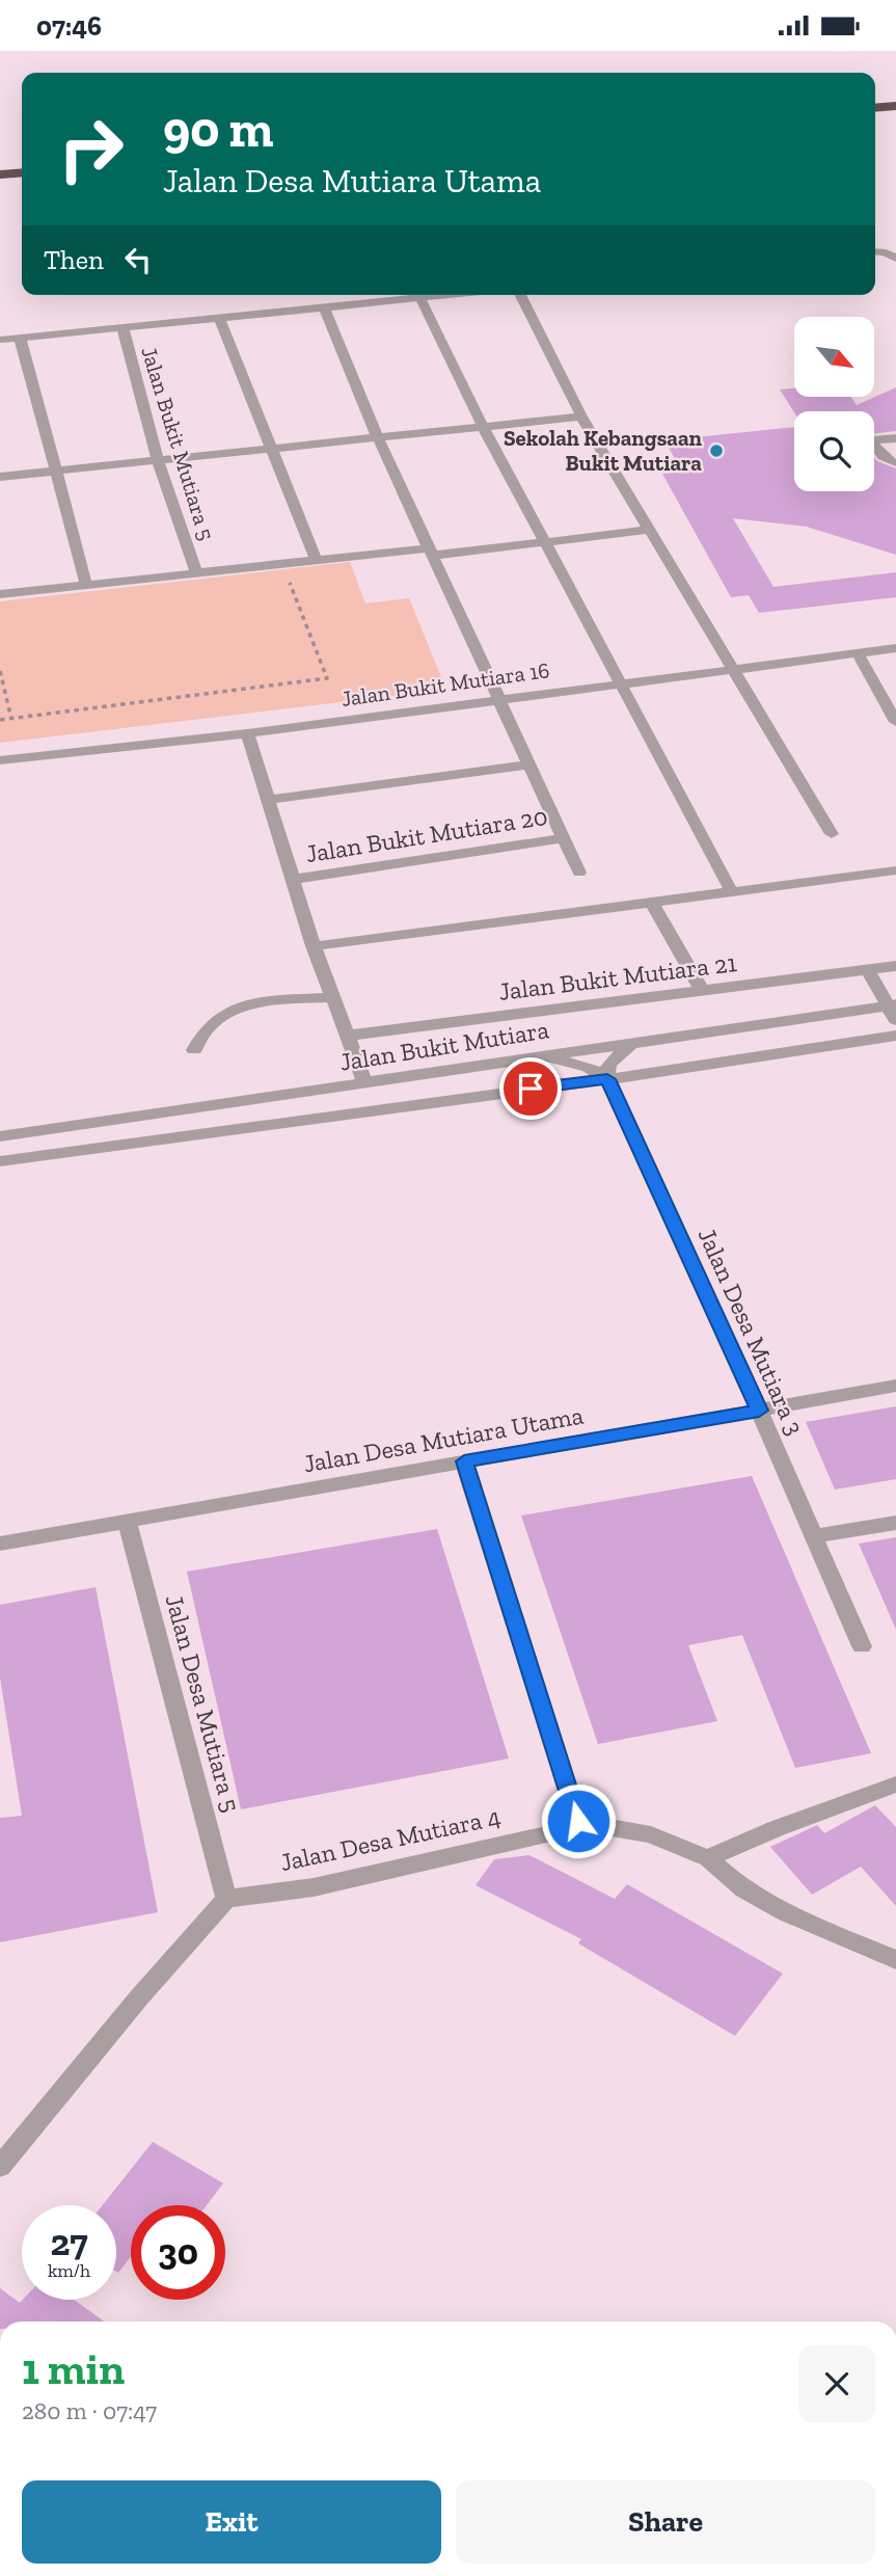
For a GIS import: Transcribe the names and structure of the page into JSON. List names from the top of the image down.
{
  "streets": {
    "street": [
      "Jalan Bukit Mutiara 5",
      "Jalan Bukit Mutiara 16",
      "Jalan Bukit Mutiara 20",
      "Jalan Bukit Mutiara 21",
      "Jalan Bukit Mutiara",
      "Jalan Desa Mutiara 3",
      "Jalan Desa Mutiara Utama",
      "Jalan Desa Mutiara 5",
      "Jalan Desa Mutiara 4"
    ]
  },
  "crossings": [
    ["Jalan Bukit Mutiara", "Jalan Desa Mutiara 3"],
    ["Jalan Desa Mutiara 3", "Jalan Desa Mutiara Utama"],
    ["Jalan Desa Mutiara Utama", "Jalan Desa Mutiara 5"],
    ["Jalan Desa Mutiara 5", "Jalan Desa Mutiara 4"]
  ],
  "places": ["Sekolah Kebangsaan Bukit Mutiara"],
  "north": "bottom right",
  "page": {
    "status": "07:46",
    "turn": ["90 m", "Jalan Desa Mutiara Utama"],
    "then": "Then",
    "speed": "27 km/h",
    "limit": "30",
    "heading": ["1 min", "280 m · 07:47"],
    "buttons": ["Exit", "Share"]
  }
}
